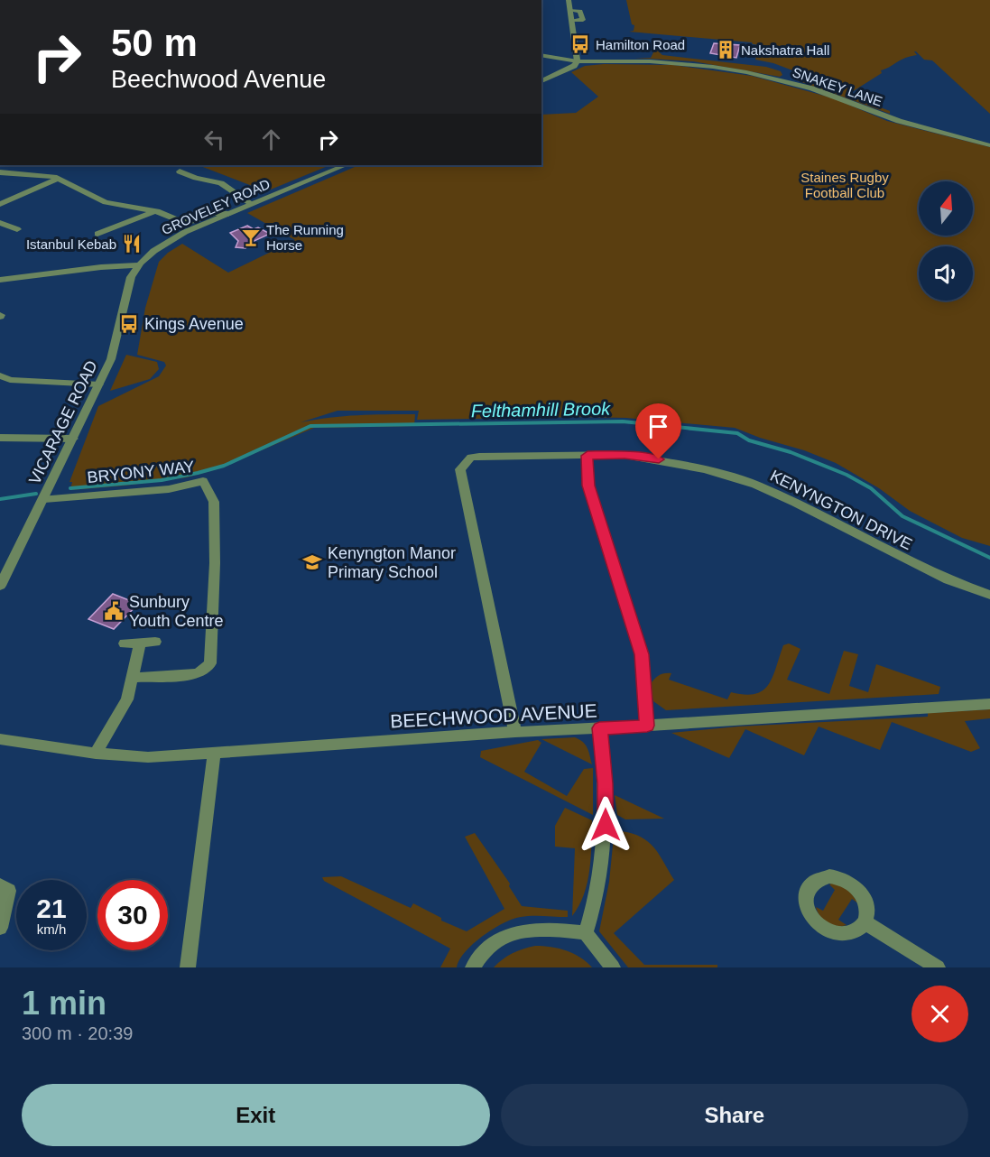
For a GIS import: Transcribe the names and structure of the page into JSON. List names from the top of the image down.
{
  "streets": {
    "street": [
      "SNAKEY LANE",
      "GROVELEY ROAD",
      "VICARAGE ROAD",
      "BRYONY WAY",
      "KENYNGTON DRIVE",
      "BEECHWOOD AVENUE"
    ]
  },
  "crossings": [
    ["GROVELEY ROAD", "VICARAGE ROAD"],
    ["VICARAGE ROAD", "BRYONY WAY"],
    ["KENYNGTON DRIVE", "BEECHWOOD AVENUE"]
  ],
  "water": ["Felthamhill Brook"],
  "parks": ["Staines Rugby Football Club"],
  "places": {
    "bus stop": ["Hamilton Road", "Kings Avenue"],
    "building": ["Nakshatra Hall"],
    "bar": ["The Running Horse"],
    "restaurant": ["Istanbul Kebab"],
    "school or university": ["Kenyngton Manor Primary School"],
    "public building": ["Sunbury Youth Centre"]
  },
  "north": "top",
  "page": {
    "turn": ["50 m", "Beechwood Avenue"],
    "speed": "21 km/h",
    "limit": "30",
    "heading": ["1 min", "300 m · 20:39"],
    "buttons": ["Exit", "Share"]
  }
}
